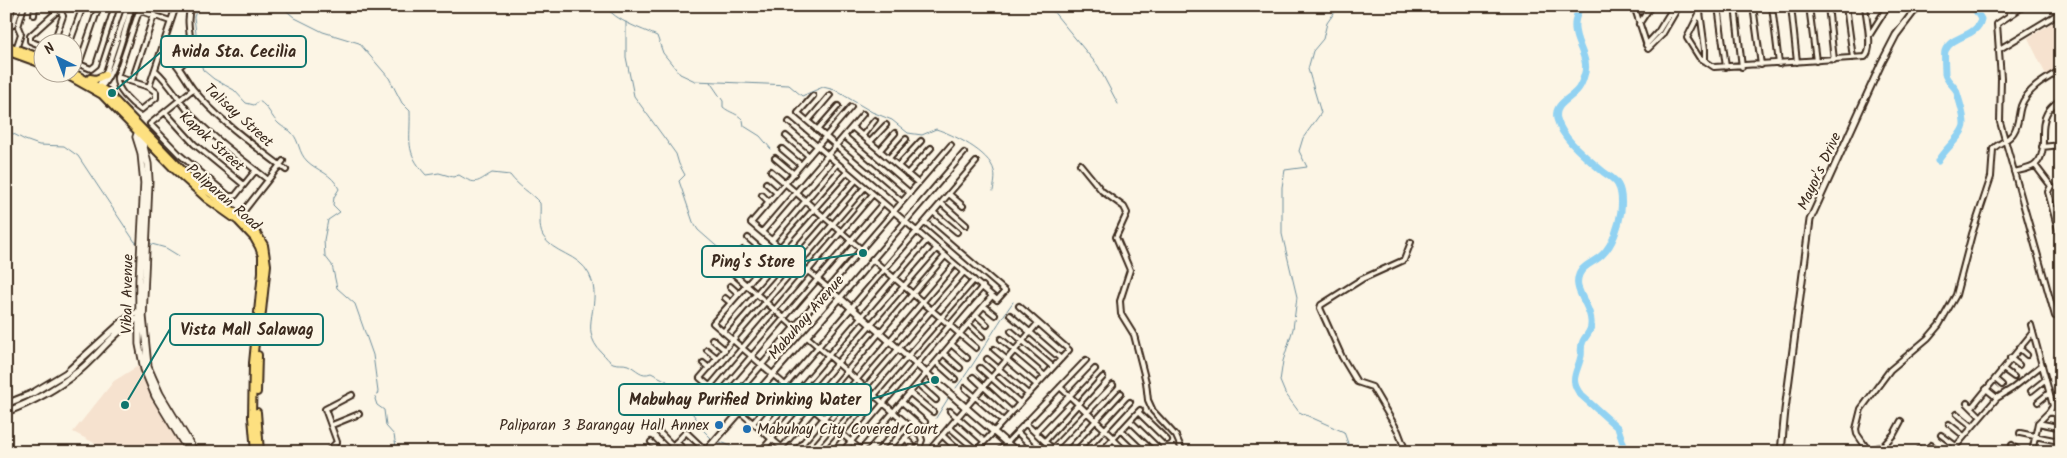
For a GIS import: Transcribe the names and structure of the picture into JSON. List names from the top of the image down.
{
  "streets": {
    "main road": ["Paliparan Road", "Vibal Avenue"],
    "street": [
      "Talisay Street",
      "Kapok Street",
      "Mayor's Drive",
      "Mabuhay Avenue"
    ]
  },
  "crossings": [
    ["Paliparan Road", "Vibal Avenue"]
  ],
  "places": [
    "Avida Sta. Cecilia",
    "Ping's Store",
    "Mabuhay Purified Drinking Water",
    "Vista Mall Salawag",
    "Paliparan 3 Barangay Hall Annex",
    "Mabuhay City Covered Court"
  ],
  "north": "top left"
}
